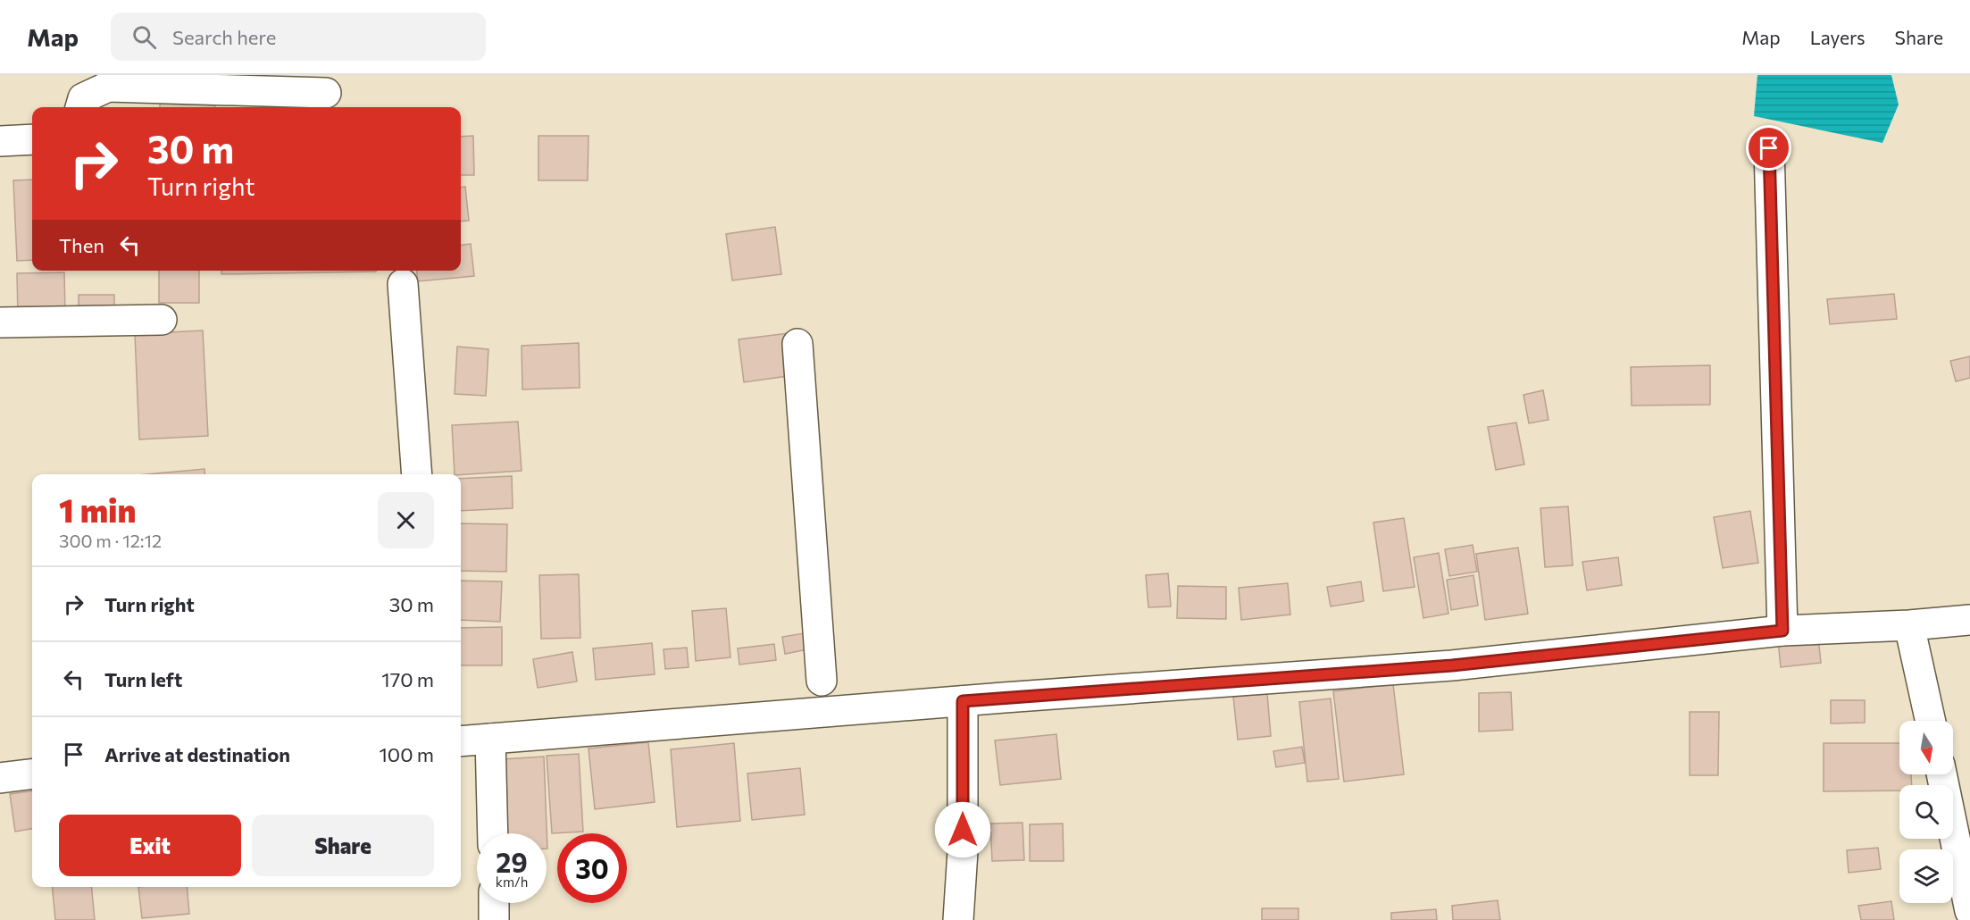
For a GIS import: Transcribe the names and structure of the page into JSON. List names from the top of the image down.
{
  "north": "bottom",
  "page": {
    "header": "Map",
    "search": "Search here",
    "nav": ["Map", "Layers", "Share"],
    "turn": ["30 m", "Turn right"],
    "then": "Then",
    "heading": ["1 min", "300 m · 12:12"],
    "list": [
      {
        "name": "Turn right",
        "value": "30 m"
      },
      {
        "name": "Turn left",
        "value": "170 m"
      },
      {
        "name": "Arrive at destination",
        "value": "100 m"
      }
    ],
    "buttons": ["Exit", "Share"],
    "speed": "29 km/h",
    "limit": "30"
  }
}
